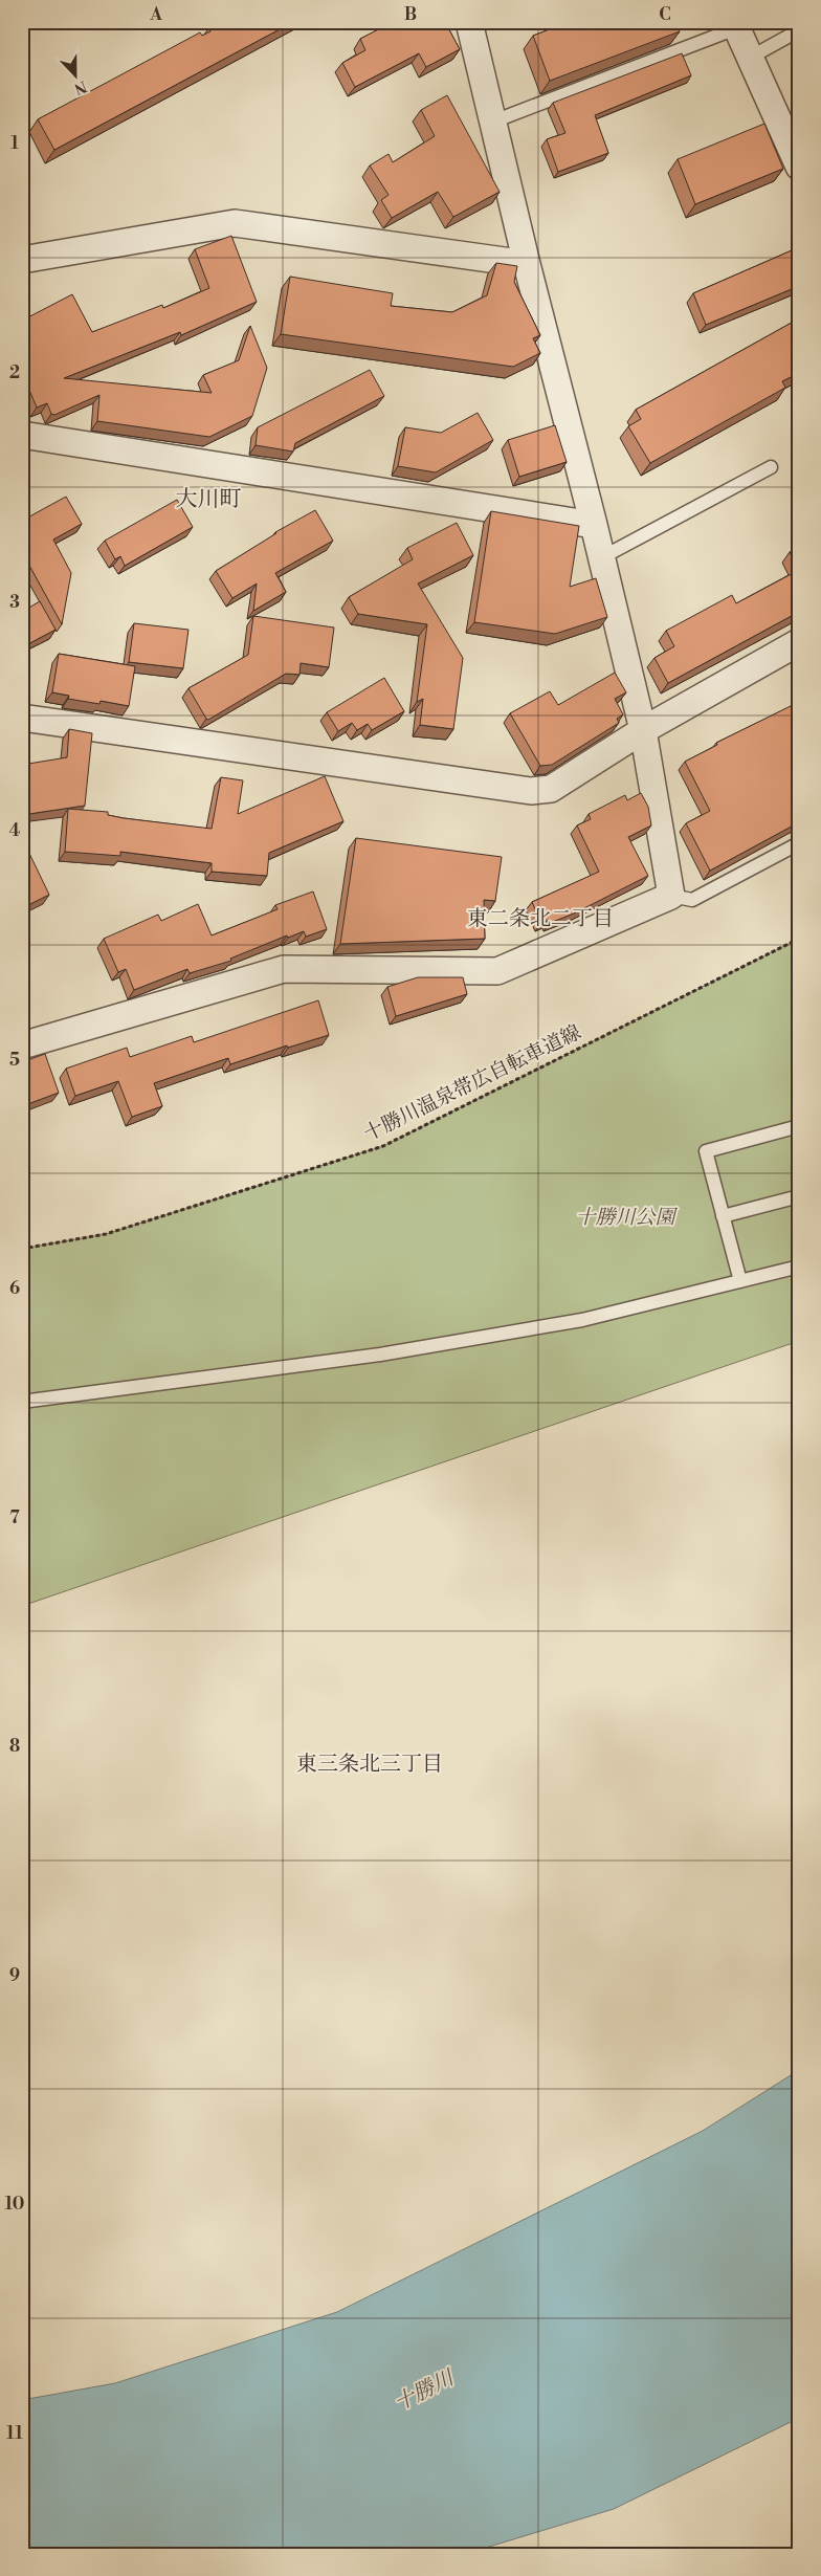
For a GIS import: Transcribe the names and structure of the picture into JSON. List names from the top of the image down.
{
  "streets": {
    "path": ["十勝川温泉帯広自転車道線"]
  },
  "districts": ["大川町", "東二条北二丁目", "東三条北三丁目"],
  "water": ["十勝川"],
  "parks": ["十勝川公園"],
  "north": "bottom",
  "grid": {
    "columns": ["A", "B", "C"],
    "rows": [
      "1",
      "2",
      "3",
      "4",
      "5",
      "6",
      "7",
      "8",
      "9",
      "10",
      "11"
    ]
  }
}
